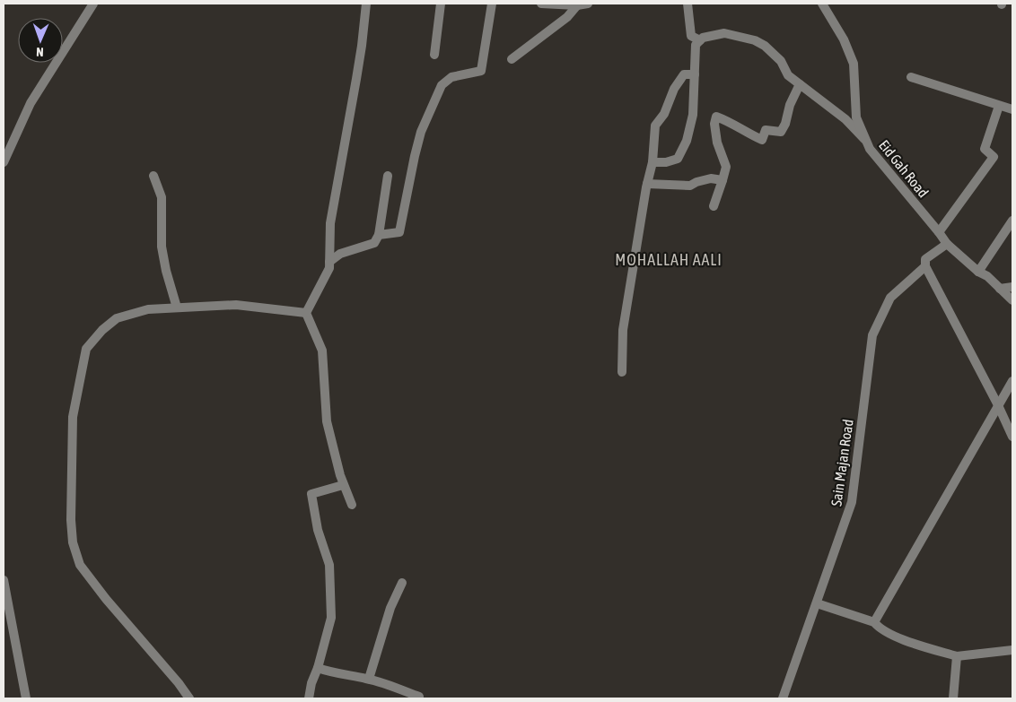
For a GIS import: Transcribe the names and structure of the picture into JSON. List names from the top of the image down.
{
  "streets": {
    "street": ["Eid Gah Road", "Sain Majan Road"]
  },
  "crossings": [
    ["Eid Gah Road", "Sain Majan Road"]
  ],
  "districts": ["MOHALLAH AALI"],
  "north": "bottom"
}
